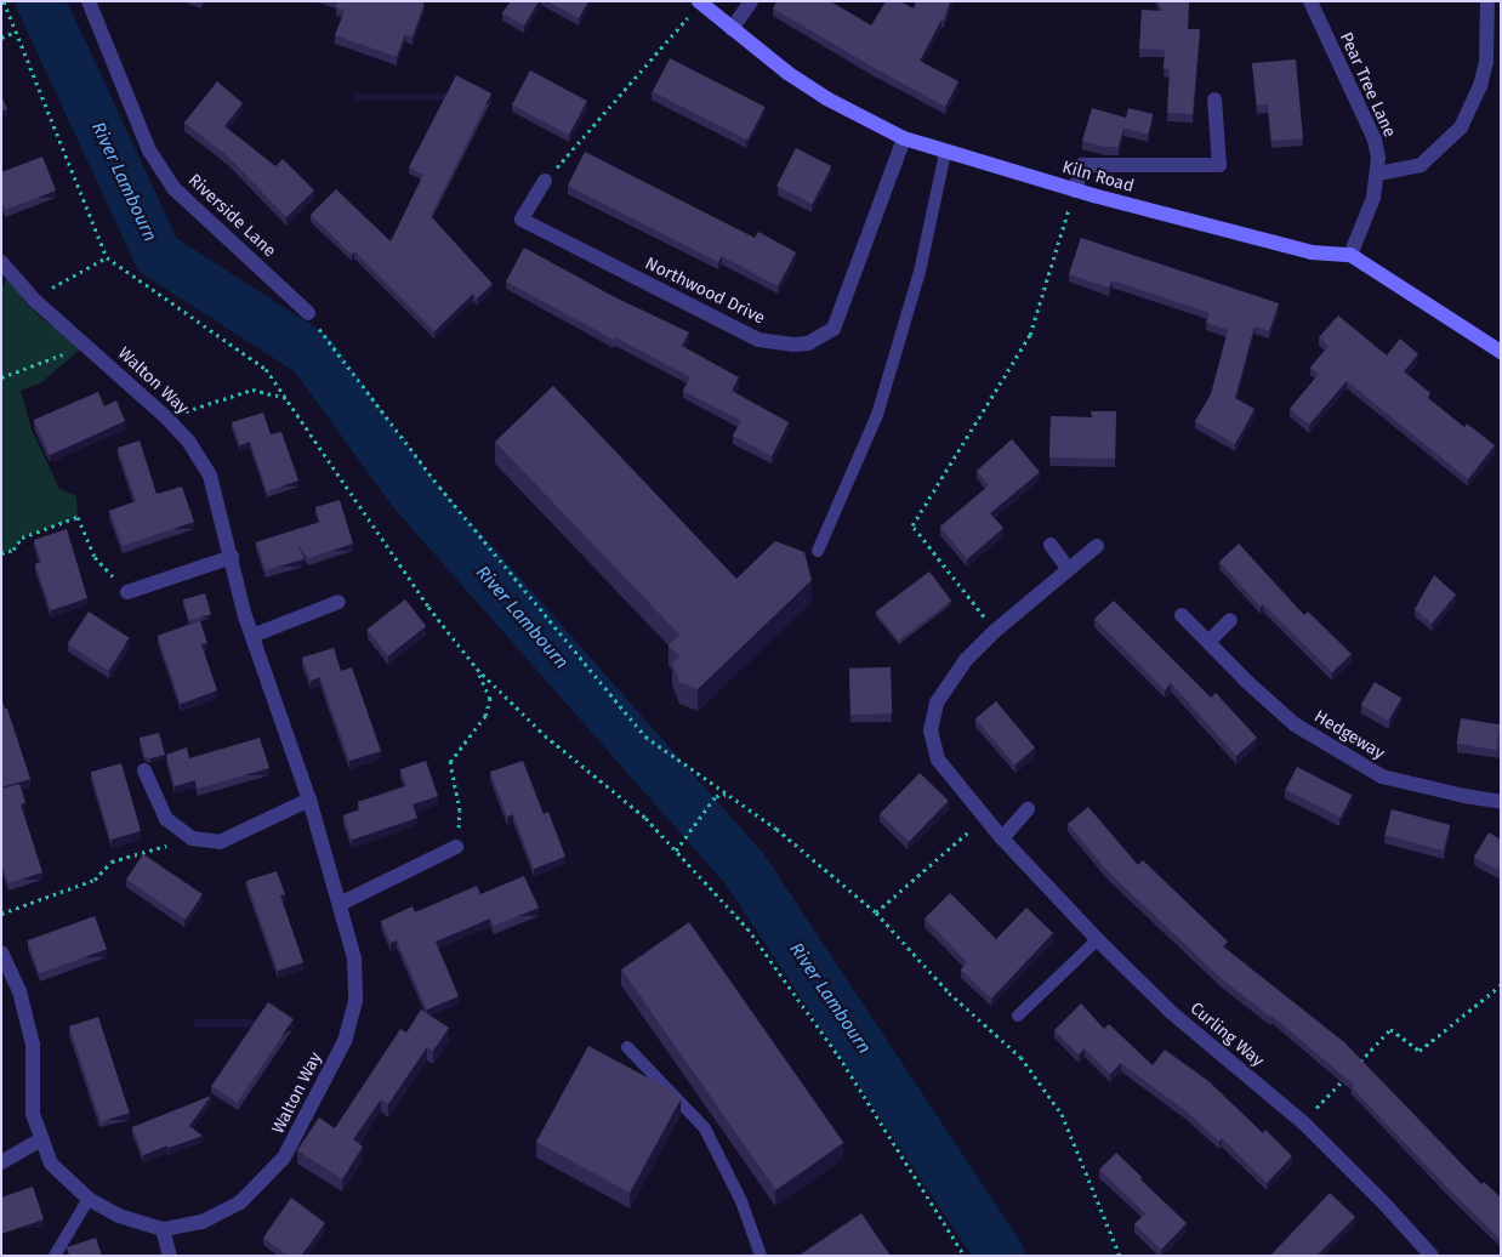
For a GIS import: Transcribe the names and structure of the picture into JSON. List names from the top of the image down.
{
  "streets": {
    "street": [
      "Pear Tree Lane",
      "Kiln Road",
      "Riverside Lane",
      "Northwood Drive",
      "Walton Way",
      "Hedgeway",
      "Curling Way"
    ]
  },
  "crossings": [
    ["Pear Tree Lane", "Kiln Road"],
    ["Kiln Road", "Northwood Drive"]
  ],
  "water": ["River Lambourn"]
}
